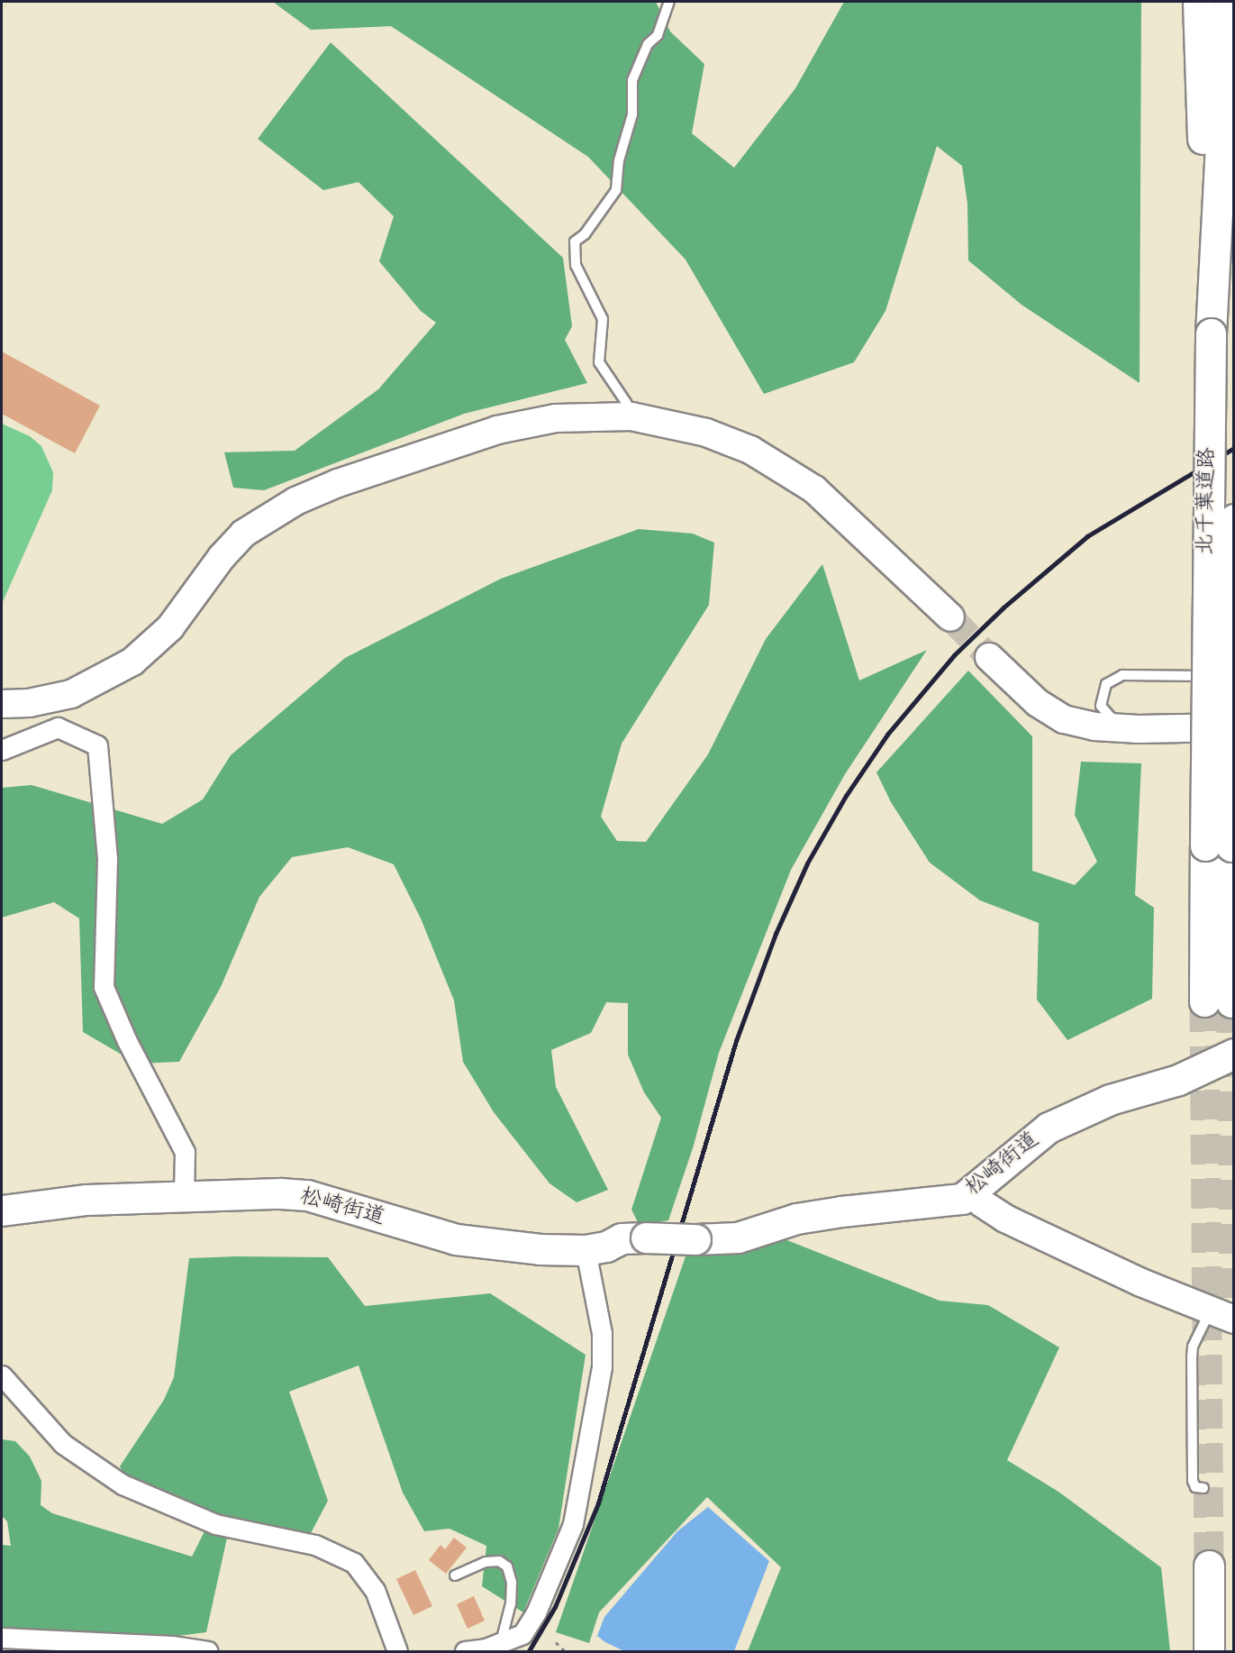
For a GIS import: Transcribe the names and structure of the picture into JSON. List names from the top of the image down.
{
  "streets": {
    "main road": ["北千葉道路", "松崎街道"]
  }
}
